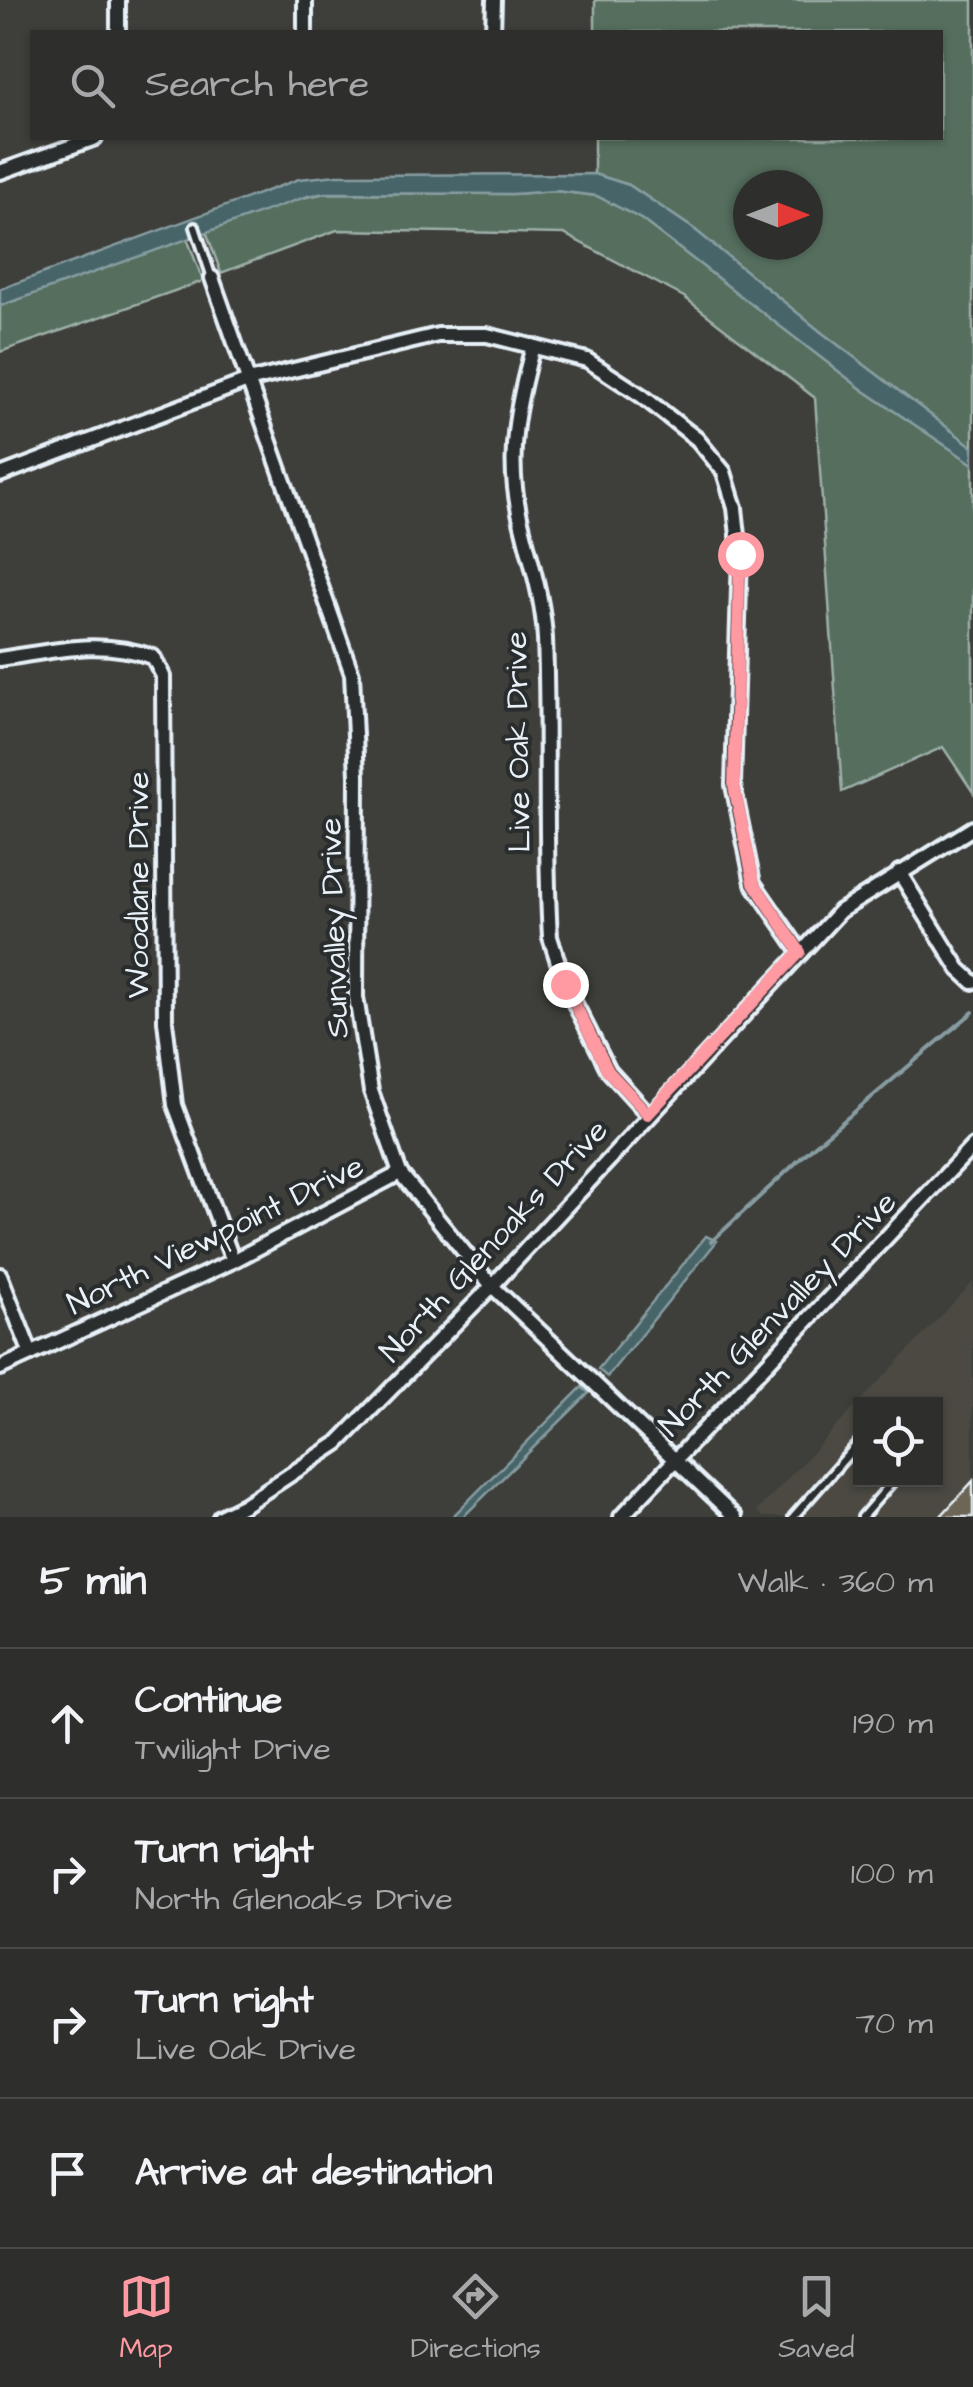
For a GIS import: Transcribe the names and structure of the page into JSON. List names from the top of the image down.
{
  "streets": {
    "street": [
      "Live Oak Drive",
      "Woodlane Drive",
      "Sunvalley Drive",
      "North Viewpoint Drive",
      "North Glenoaks Drive",
      "North Glenvalley Drive"
    ]
  },
  "crossings": [
    ["Live Oak Drive", "North Glenoaks Drive"],
    ["Woodlane Drive", "North Viewpoint Drive"],
    ["Sunvalley Drive", "North Viewpoint Drive"],
    ["Sunvalley Drive", "North Glenoaks Drive"],
    ["Sunvalley Drive", "North Glenvalley Drive"]
  ],
  "north": "right",
  "page": {
    "search": "Search here",
    "heading": ["5 min", "Walk · 360 m"],
    "list": [
      ["Continue", "Twilight Drive", "190 m"],
      ["Turn right", "North Glenoaks Drive", "100 m"],
      ["Turn right", "Live Oak Drive", "70 m"],
      "Arrive at destination"
    ],
    "nav": ["Map", "Directions", "Saved"]
  }
}
